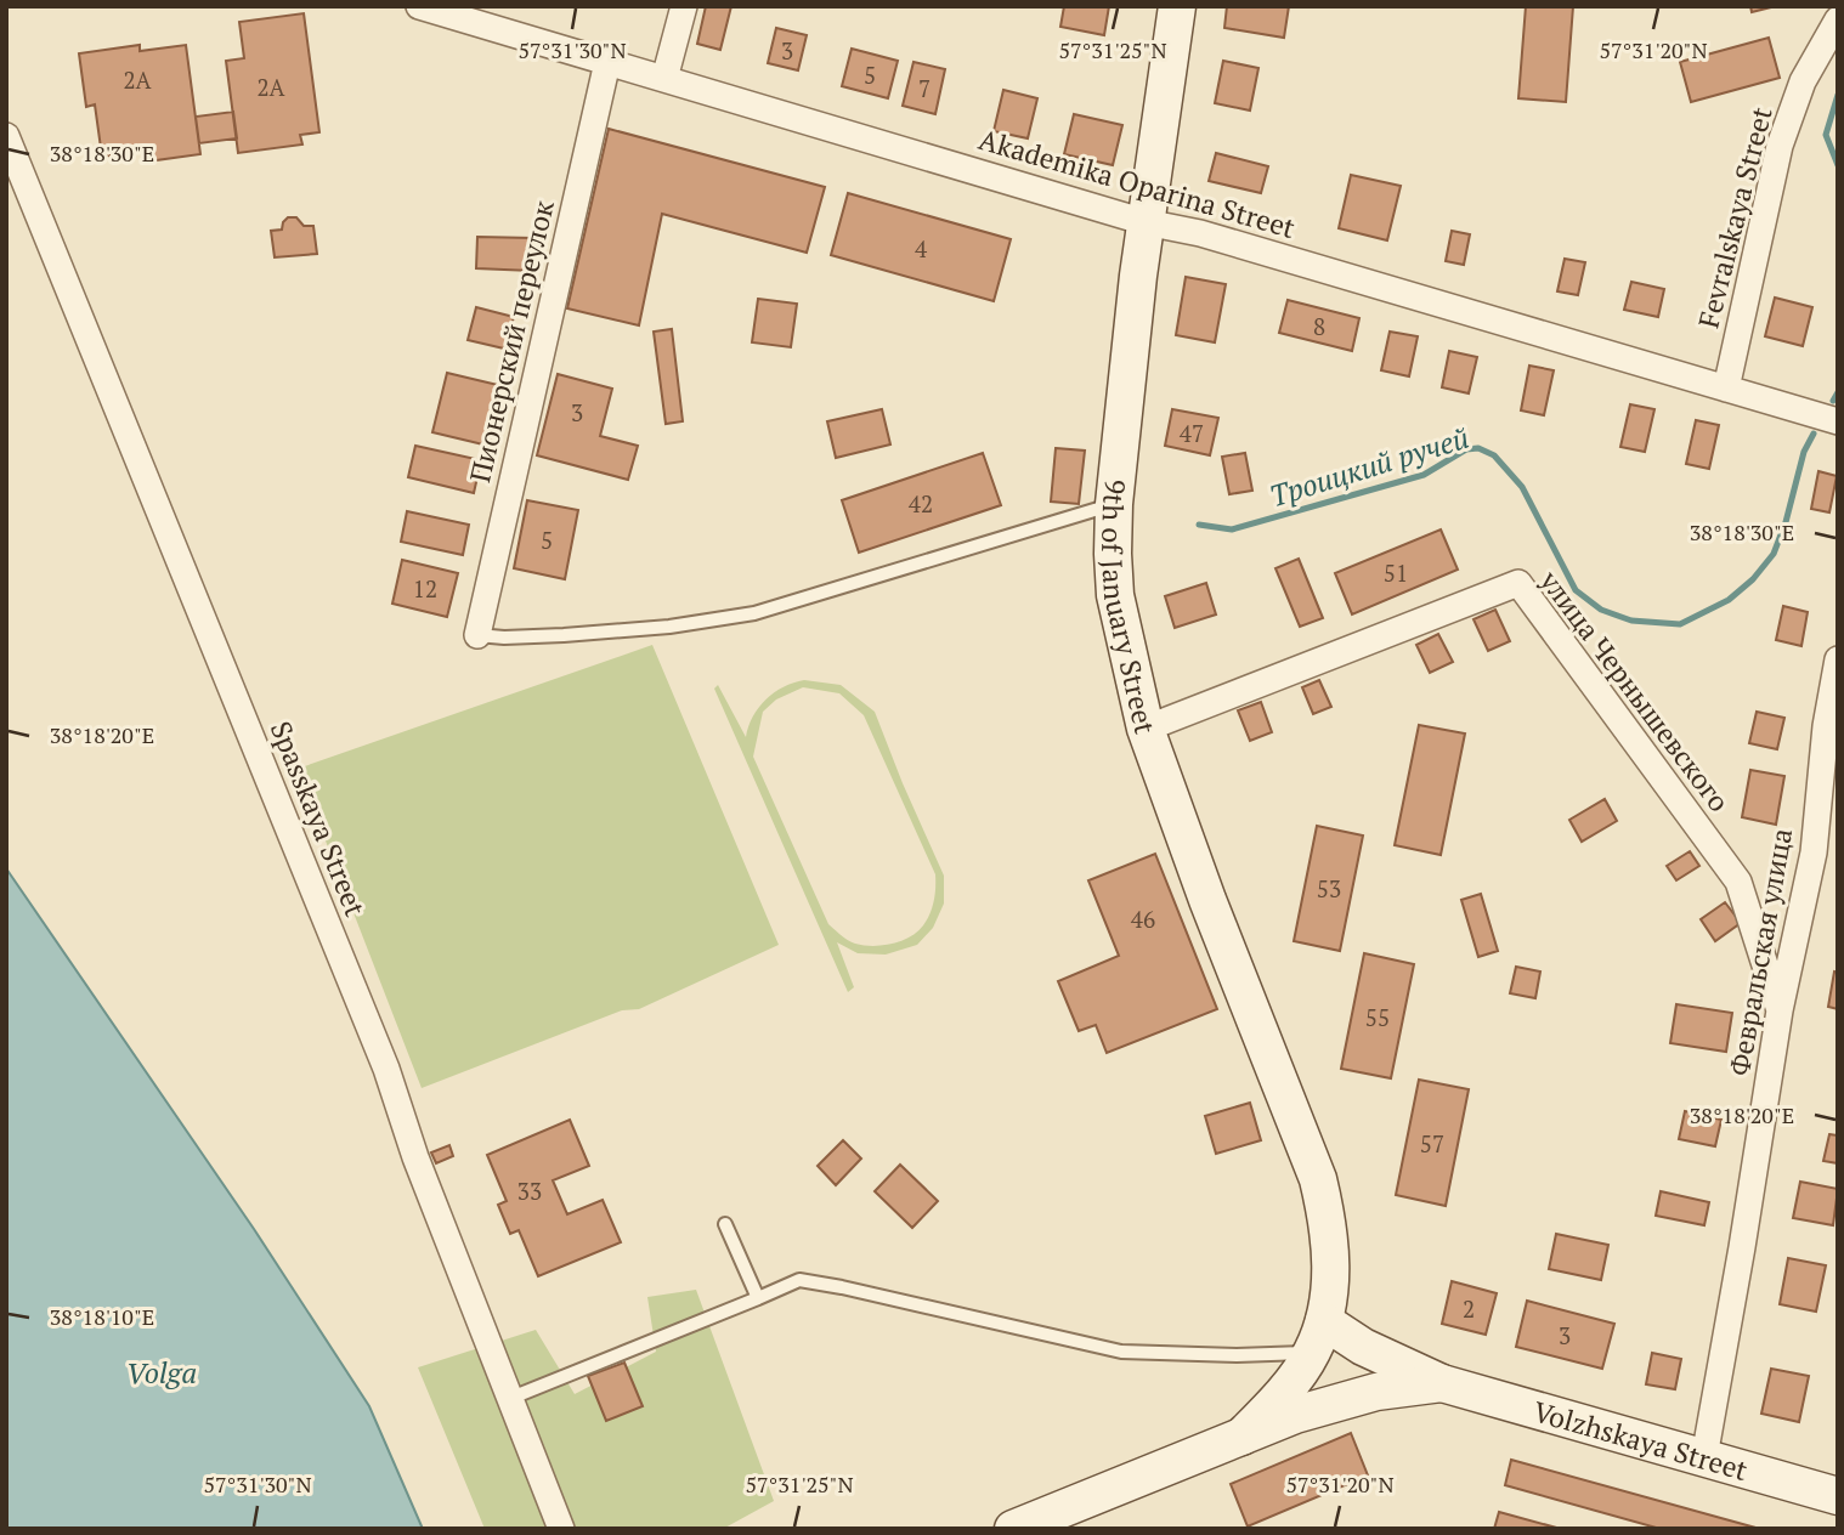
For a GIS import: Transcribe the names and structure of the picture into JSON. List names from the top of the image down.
{
  "streets": {
    "main road": ["9th of January Street", "Volzhskaya Street"],
    "street": [
      "Akademika Oparina Street",
      "Fevralskaya Street",
      "Пионерский переулок",
      "улица Чернышевского",
      "Spasskaya Street",
      "Февральская улица"
    ]
  },
  "crossings": [
    ["Akademika Oparina Street", "Fevralskaya Street"],
    ["Akademika Oparina Street", "Пионерский переулок"],
    ["Akademika Oparina Street", "9th of January Street"],
    ["9th of January Street", "улица Чернышевского"],
    ["9th of January Street", "Volzhskaya Street"],
    ["улица Чернышевского", "Февральская улица"],
    ["Февральская улица", "Volzhskaya Street"]
  ],
  "water": ["Троицкий ручей", "Volga"],
  "house_numbers": [
    "3",
    "5",
    "2А",
    "2А",
    "7",
    "4",
    "8",
    "3",
    "47",
    "42",
    "5",
    "51",
    "12",
    "53",
    "46",
    "55",
    "57",
    "33",
    "2",
    "3"
  ],
  "coordinates": [
    "57°31'30\"N",
    "57°31'25\"N",
    "57°31'20\"N",
    "38°18'30\"E",
    "38°18'20\"E",
    "38°18'10\"E"
  ]
}
